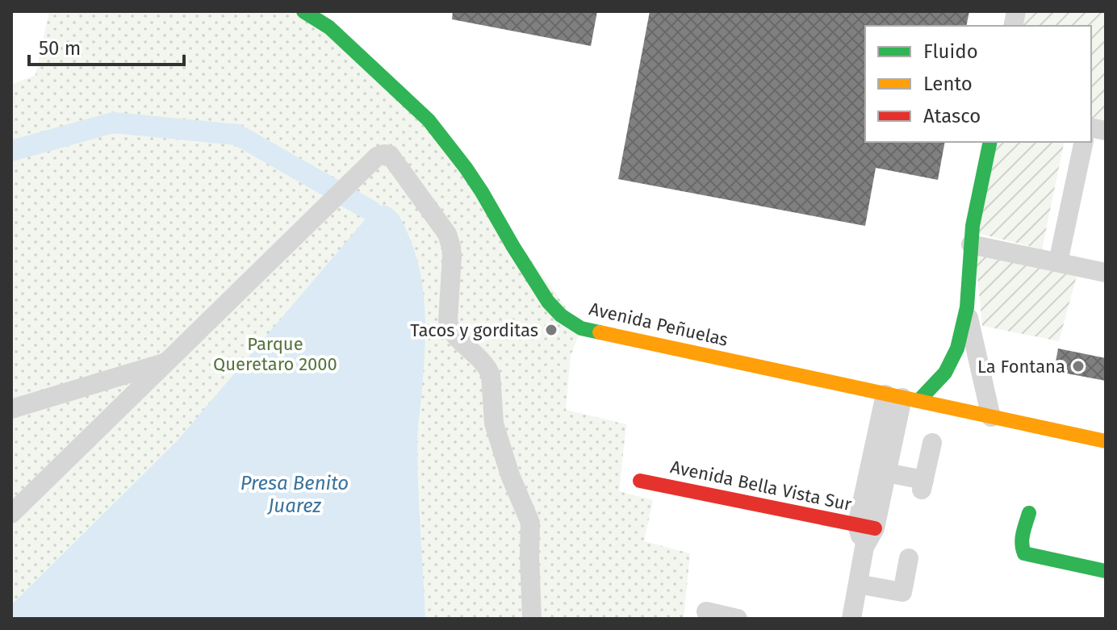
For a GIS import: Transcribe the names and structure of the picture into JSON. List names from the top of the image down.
{
  "streets": {
    "street": ["Avenida Peñuelas", "Avenida Bella Vista Sur"]
  },
  "water": ["Presa Benito Juarez"],
  "parks": ["Parque Queretaro 2000"],
  "places": ["Tacos y gorditas", "La Fontana"],
  "legend": ["Fluido", "Lento", "Atasco"],
  "scale_bar": "50 m"
}
